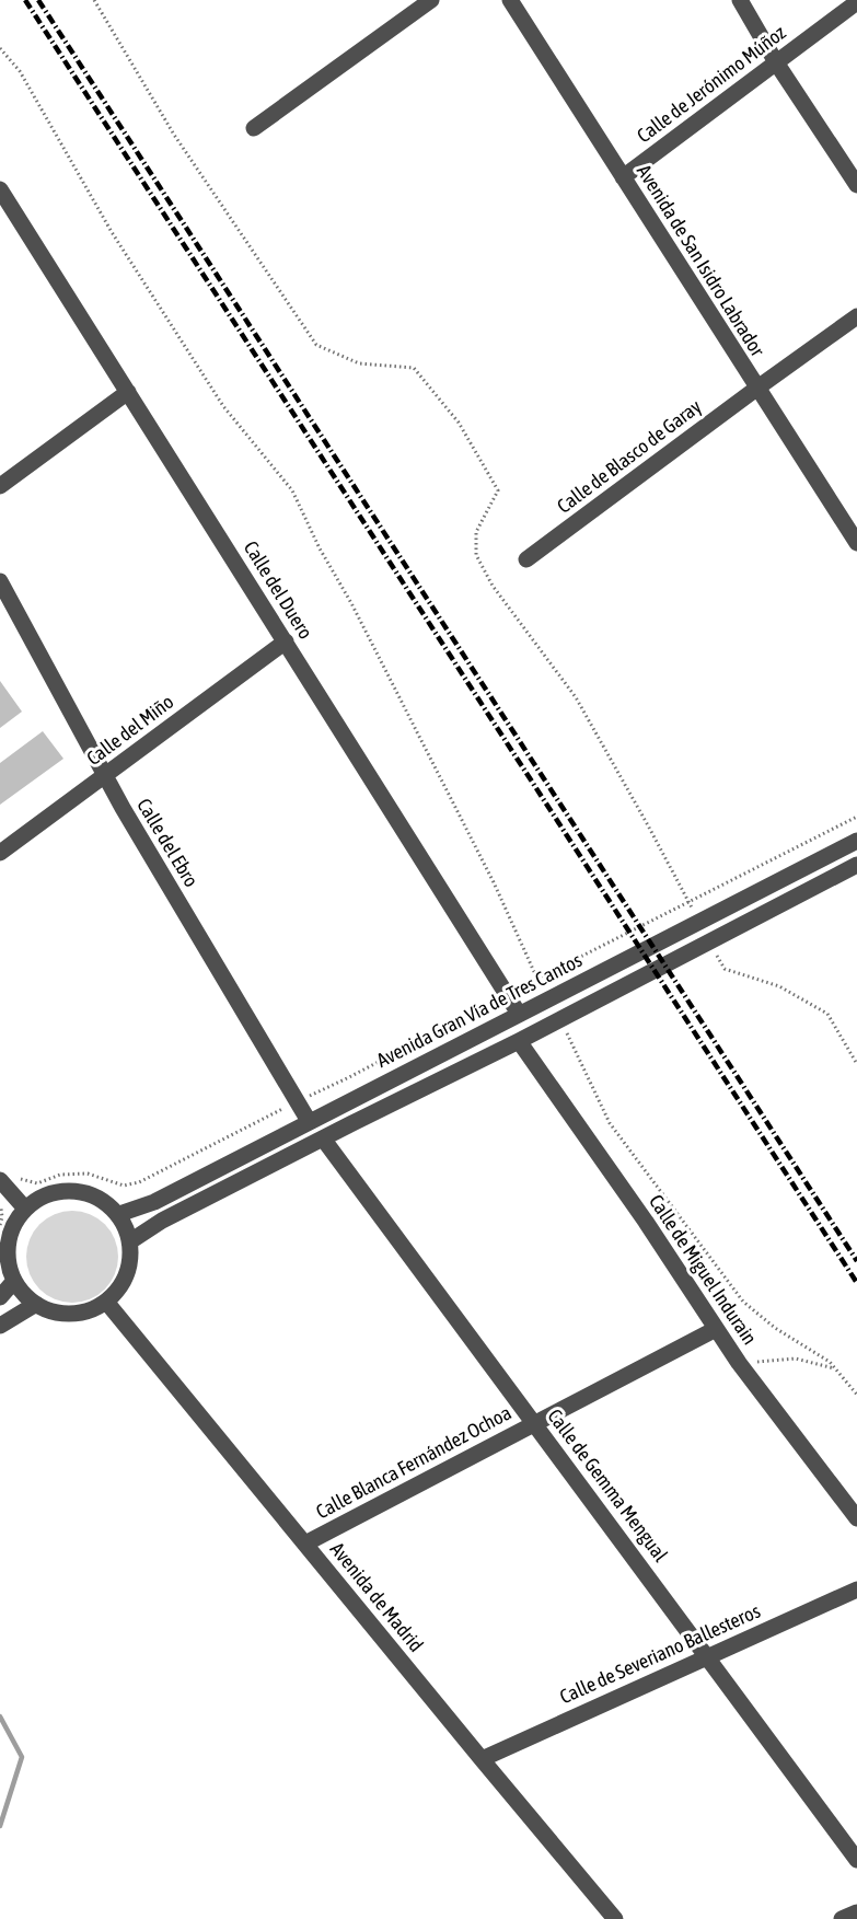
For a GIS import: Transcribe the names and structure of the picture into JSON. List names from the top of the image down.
{
  "streets": {
    "street": [
      "Calle de Jerónimo Múñoz",
      "Avenida de San Isidro Labrador",
      "Calle de Blasco de Garay",
      "Calle del Duero",
      "Calle del Miño",
      "Calle del Ebro",
      "Avenida Gran Vía de Tres Cantos",
      "Calle de Miguel Indurain",
      "Calle Blanca Fernández Ochoa",
      "Calle de Gemma Mengual",
      "Avenida de Madrid",
      "Calle de Severiano Ballesteros"
    ]
  },
  "crossings": [
    ["Calle de Jerónimo Múñoz", "Avenida de San Isidro Labrador"],
    ["Avenida de San Isidro Labrador", "Calle de Blasco de Garay"],
    ["Calle del Duero", "Calle del Miño"],
    ["Calle del Duero", "Avenida Gran Vía de Tres Cantos"],
    ["Calle del Miño", "Calle del Ebro"],
    ["Calle del Ebro", "Avenida Gran Vía de Tres Cantos"],
    ["Avenida Gran Vía de Tres Cantos", "Avenida de Madrid"],
    ["Calle de Miguel Indurain", "Calle Blanca Fernández Ochoa"],
    ["Calle Blanca Fernández Ochoa", "Calle de Gemma Mengual"],
    ["Calle Blanca Fernández Ochoa", "Avenida de Madrid"],
    ["Calle de Gemma Mengual", "Calle de Severiano Ballesteros"],
    ["Avenida de Madrid", "Calle de Severiano Ballesteros"]
  ]
}
